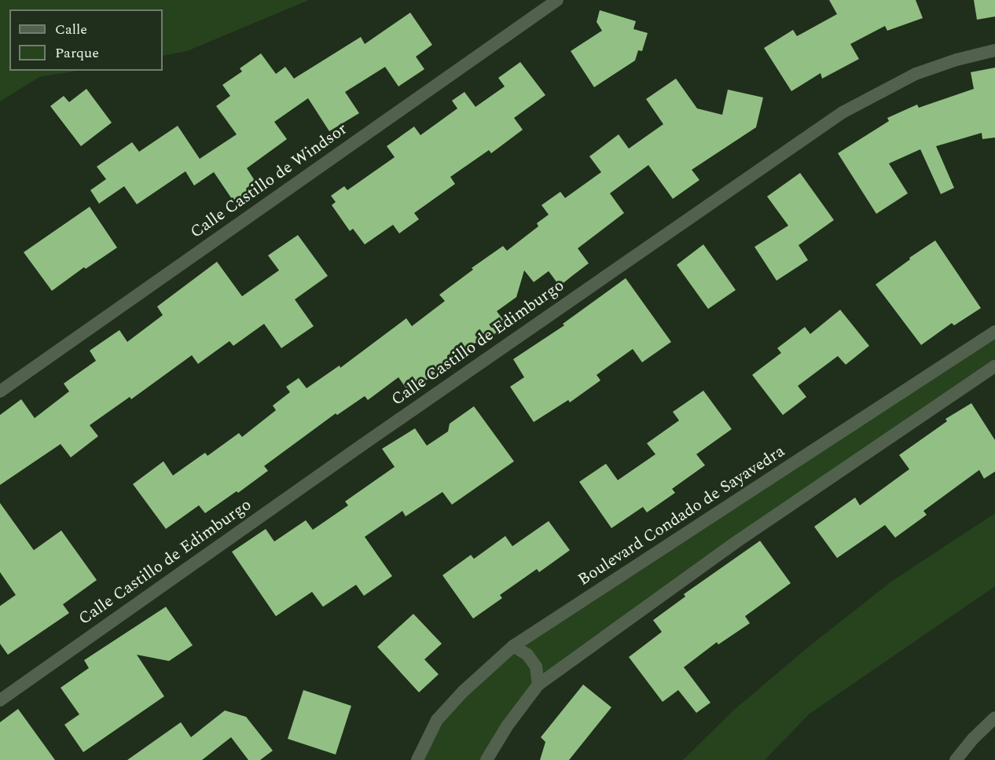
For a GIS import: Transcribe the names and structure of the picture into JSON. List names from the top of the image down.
{
  "streets": {
    "street": ["Calle Castillo de Windsor", "Calle Castillo de Edimburgo", "Boulevard Condado de Sayavedra"]
  },
  "legend": ["Calle", "Parque"]
}
